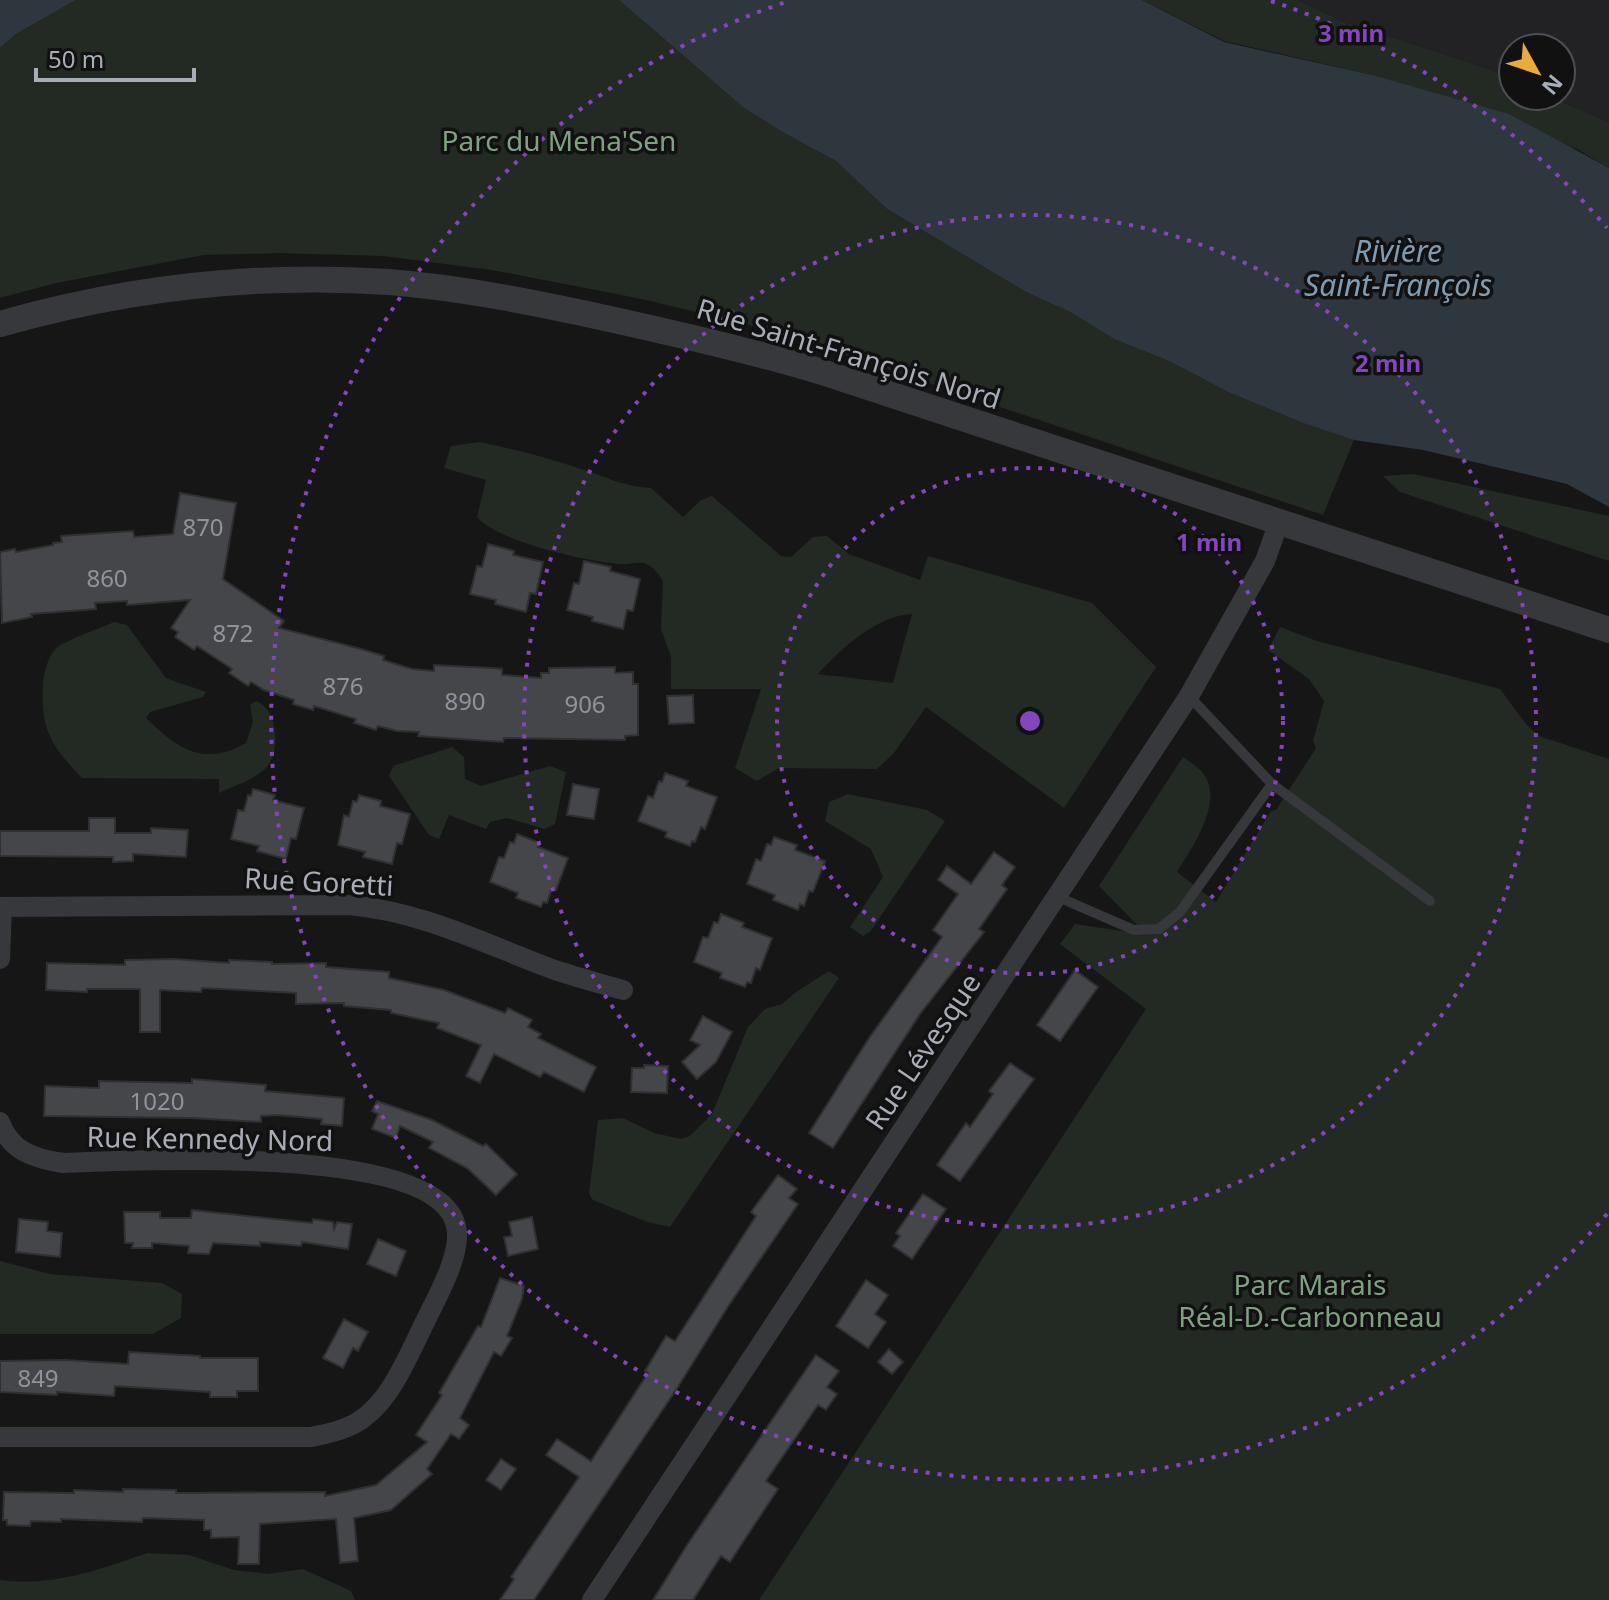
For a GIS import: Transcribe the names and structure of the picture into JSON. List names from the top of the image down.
{
  "streets": {
    "street": [
      "Rue Saint-François Nord",
      "Rue Goretti",
      "Rue Lévesque",
      "Rue Kennedy Nord"
    ]
  },
  "crossings": [
    ["Rue Saint-François Nord", "Rue Lévesque"]
  ],
  "water": ["Rivière Saint-François"],
  "parks": ["Parc du Mena'Sen", "Parc Marais Réal-D.-Carbonneau"],
  "house_numbers": [
    "870",
    "860",
    "872",
    "876",
    "890",
    "906",
    "1020",
    "849"
  ],
  "scale_bar": "50 m",
  "north": "bottom right",
  "rings": ["3 min", "2 min", "1 min"]
}
